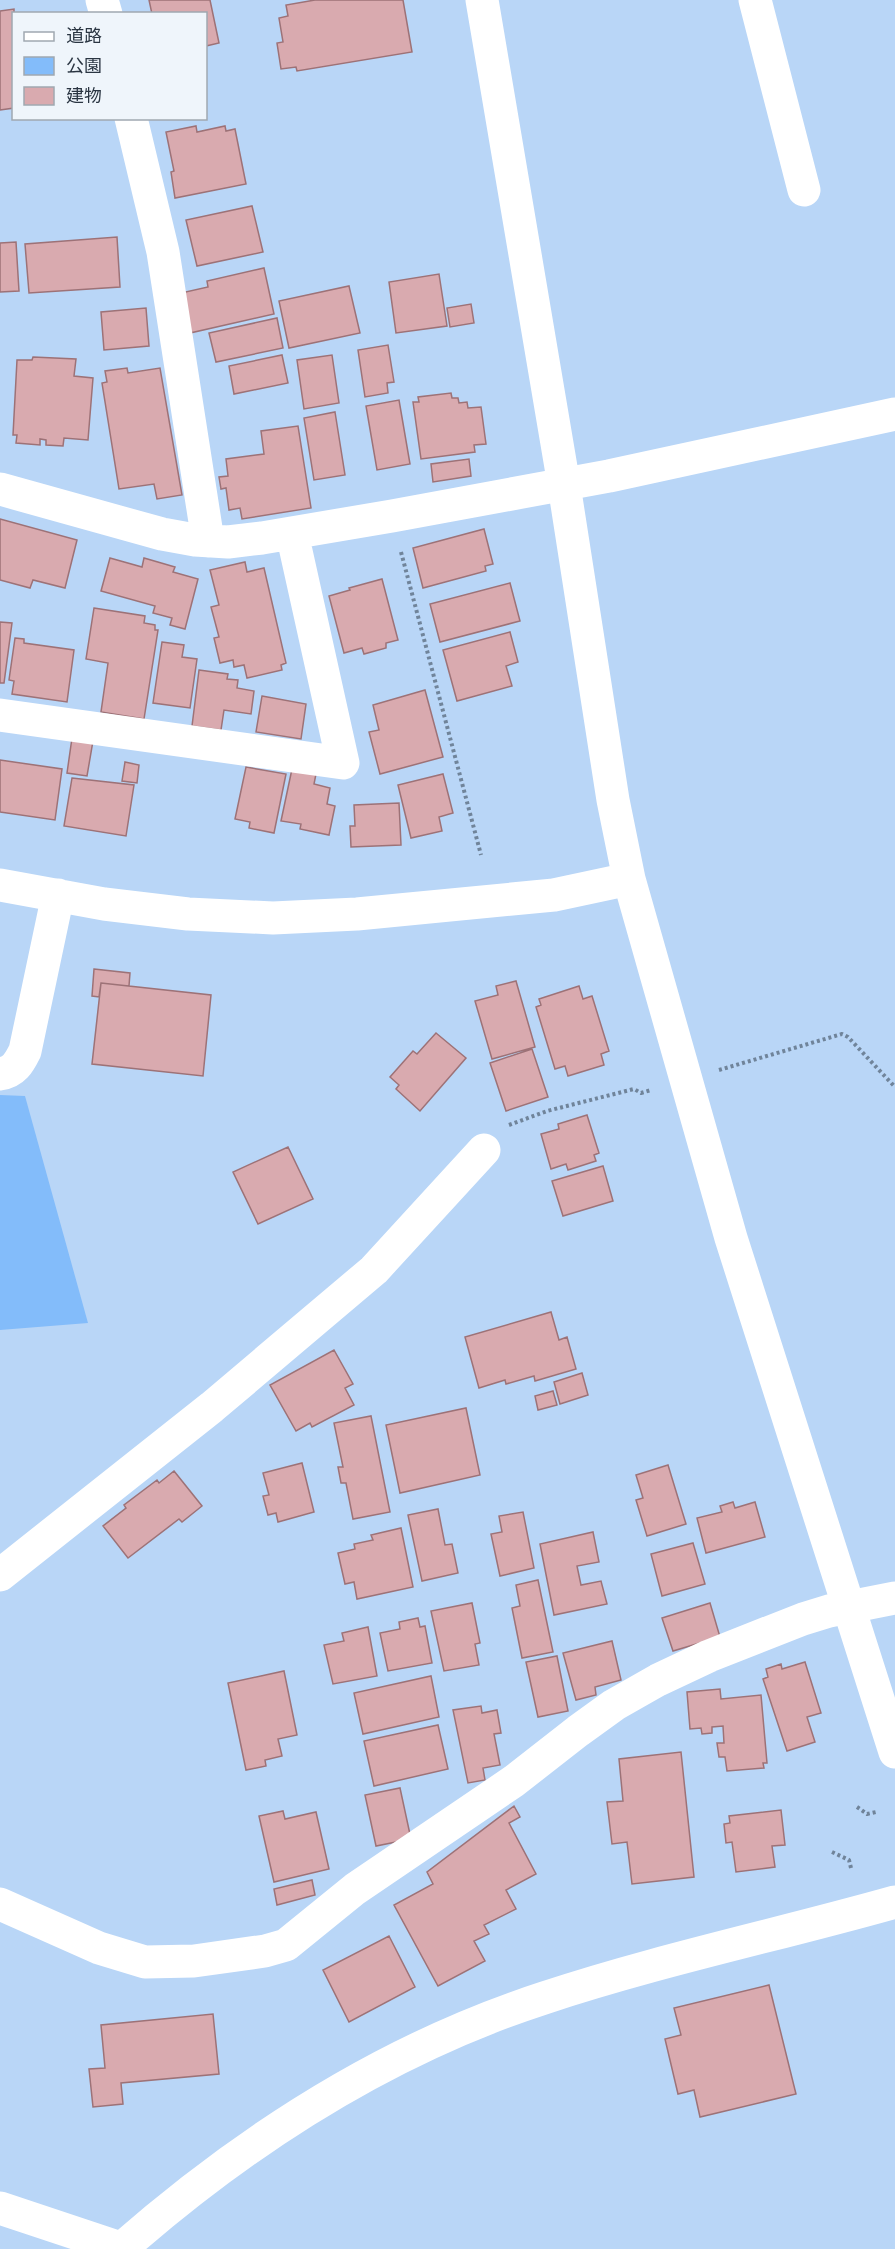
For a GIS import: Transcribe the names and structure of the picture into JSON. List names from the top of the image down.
{
  "legend": ["道路", "公園", "建物"]
}
